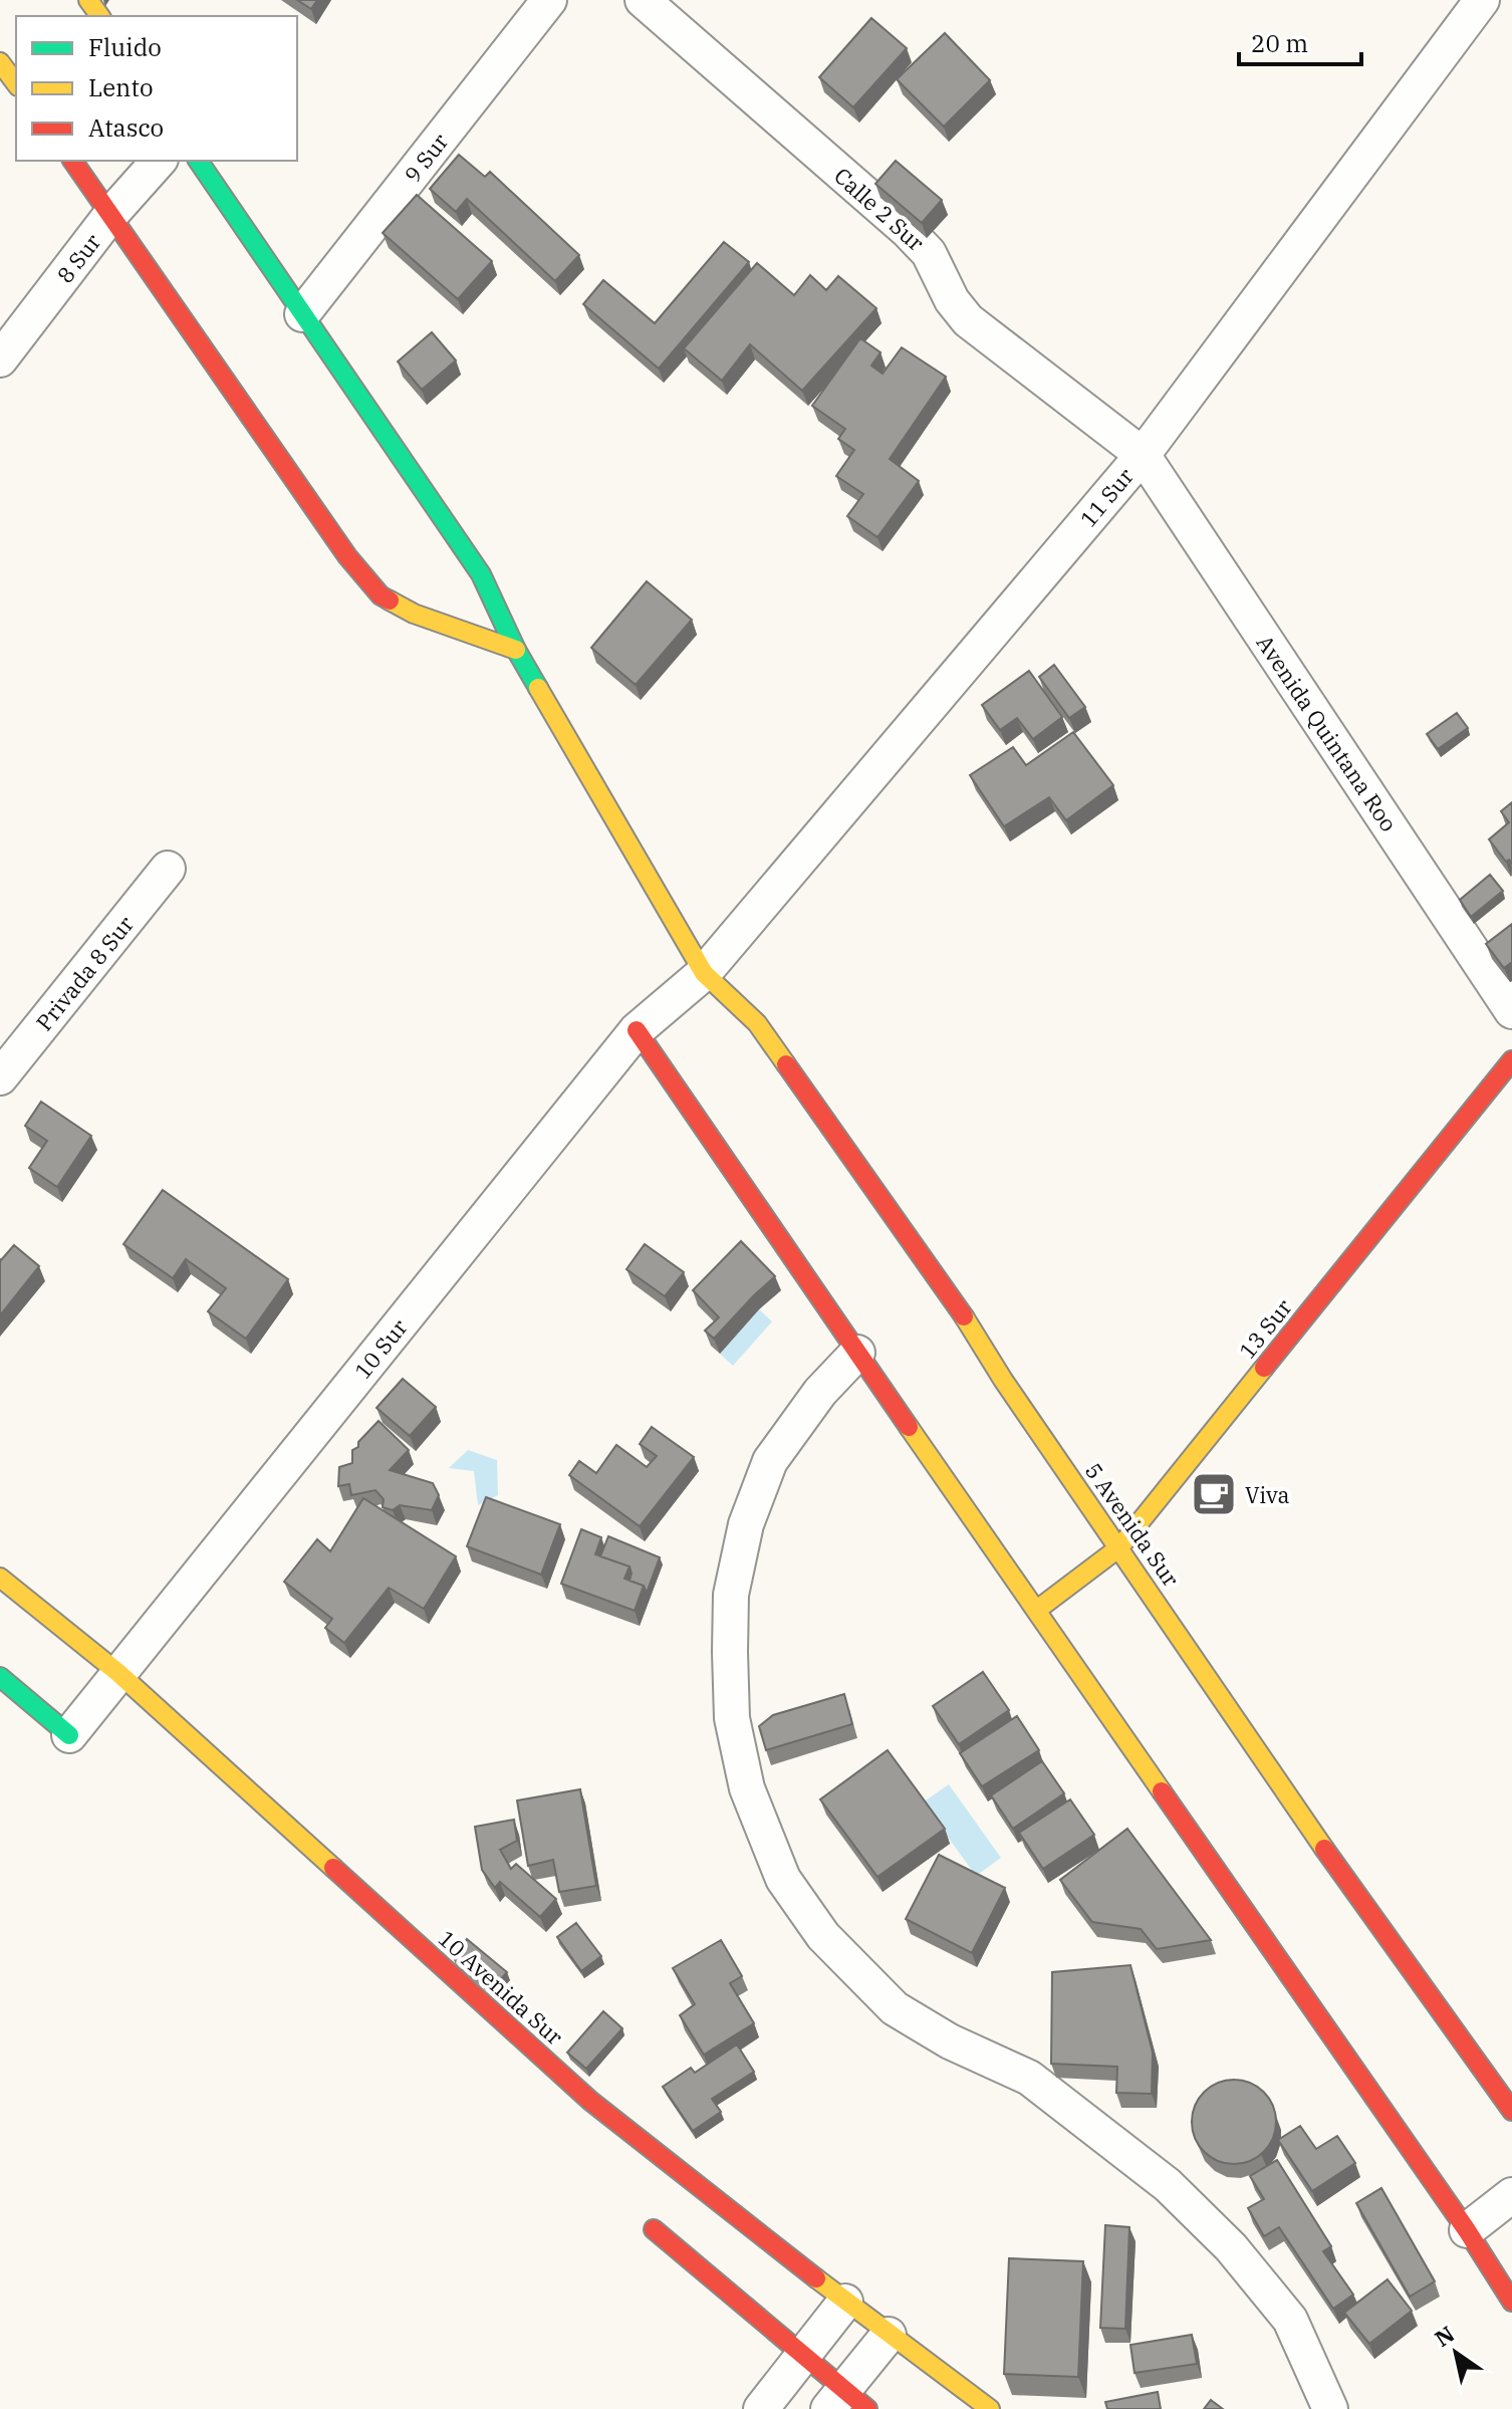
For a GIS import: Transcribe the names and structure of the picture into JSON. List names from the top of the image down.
{
  "streets": {
    "street": [
      "9 Sur",
      "Calle 2 Sur",
      "8 Sur",
      "11 Sur",
      "Avenida Quintana Roo",
      "Privada 8 Sur",
      "13 Sur",
      "10 Sur",
      "5 Avenida Sur",
      "10 Avenida Sur"
    ]
  },
  "crossings": [
    ["9 Sur", "5 Avenida Sur"],
    ["Calle 2 Sur", "11 Sur"],
    ["Calle 2 Sur", "Avenida Quintana Roo"],
    ["11 Sur", "Avenida Quintana Roo"],
    ["11 Sur", "10 Sur"],
    ["11 Sur", "5 Avenida Sur"],
    ["13 Sur", "5 Avenida Sur"],
    ["10 Sur", "5 Avenida Sur"],
    ["10 Sur", "10 Avenida Sur"]
  ],
  "places": {
    "cafe": ["Viva"]
  },
  "legend": ["Fluido", "Lento", "Atasco"],
  "scale_bar": "20 m",
  "north": "top left"
}
